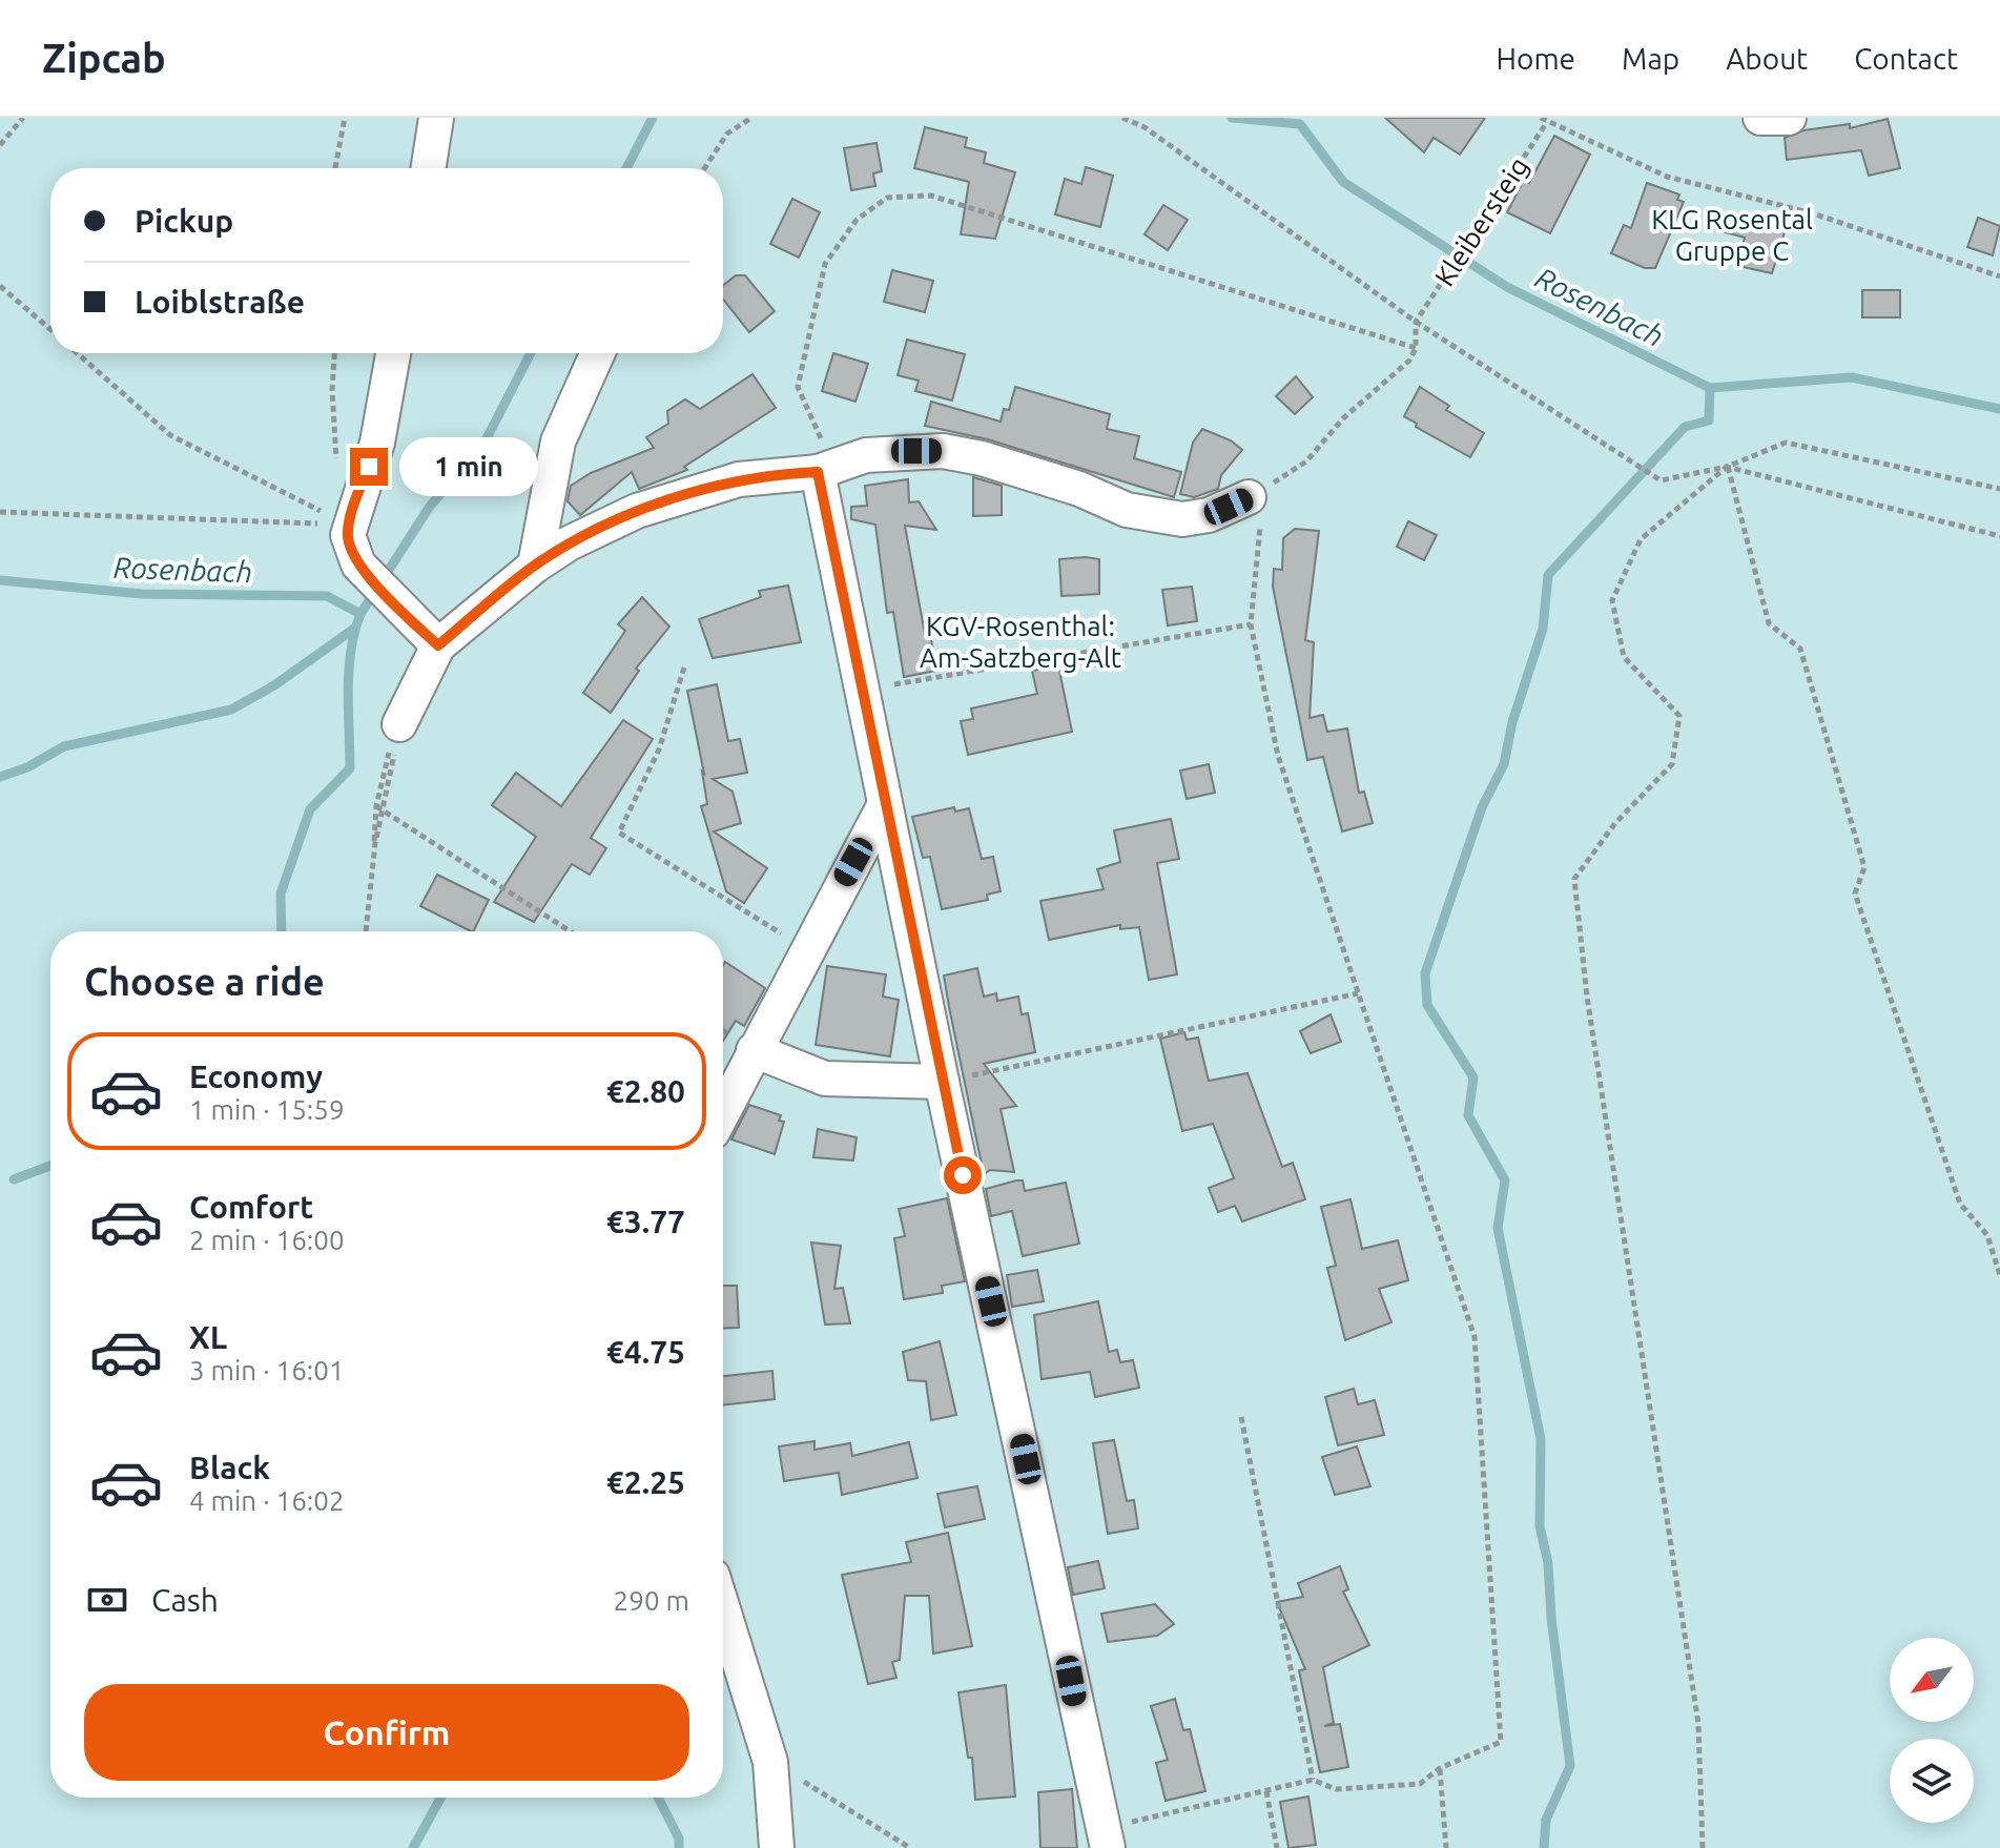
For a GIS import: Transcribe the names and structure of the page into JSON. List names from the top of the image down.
{
  "streets": {
    "path": ["Kleibersteig"]
  },
  "water": ["Rosenbach"],
  "parks": ["KLG Rosental Gruppe C", "KGV-Rosenthal: Am-Satzberg-Alt"],
  "north": "bottom left",
  "page": {
    "header": "Zipcab",
    "nav": [
      "Home",
      "Map",
      "About",
      "Contact"
    ],
    "banner": ["Pickup", "Loiblstraße"],
    "bubble": "1 min",
    "heading": "Choose a ride",
    "list": [
      {
        "name": "Economy",
        "note": "1 min · 15:59",
        "value": "€2.80"
      },
      {
        "name": "Comfort",
        "note": "2 min · 16:00",
        "value": "€3.77"
      },
      {
        "name": "XL",
        "note": "3 min · 16:01",
        "value": "€4.75"
      },
      {
        "name": "Black",
        "note": "4 min · 16:02",
        "value": "€2.25"
      }
    ],
    "pay": ["Cash", "290 m"],
    "buttons": "Confirm"
  }
}
